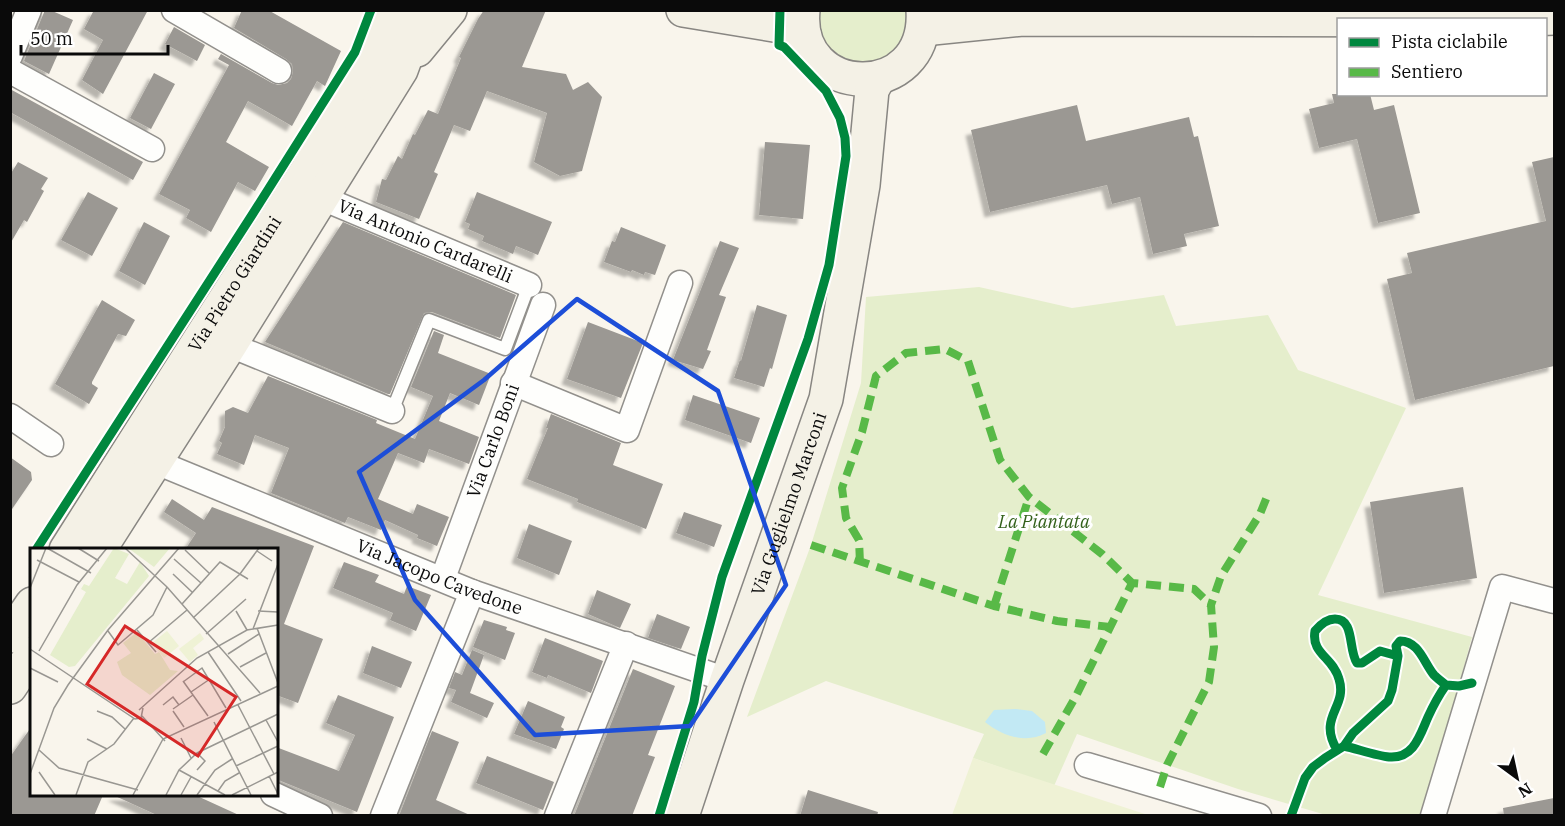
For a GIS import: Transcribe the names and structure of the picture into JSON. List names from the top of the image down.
{
  "streets": {
    "street": [
      "Via Antonio Cardarelli",
      "Via Pietro Giardini",
      "Via Carlo Boni",
      "Via Guglielmo Marconi",
      "Via Jacopo Cavedone"
    ]
  },
  "crossings": [
    ["Via Antonio Cardarelli", "Via Pietro Giardini"],
    ["Via Antonio Cardarelli", "Via Carlo Boni"],
    ["Via Pietro Giardini", "Via Jacopo Cavedone"],
    ["Via Carlo Boni", "Via Jacopo Cavedone"],
    ["Via Guglielmo Marconi", "Via Jacopo Cavedone"]
  ],
  "parks": ["La Piantata"],
  "legend": ["Pista ciclabile", "Sentiero"],
  "scale_bar": "50 m",
  "north": "bottom right"
}
